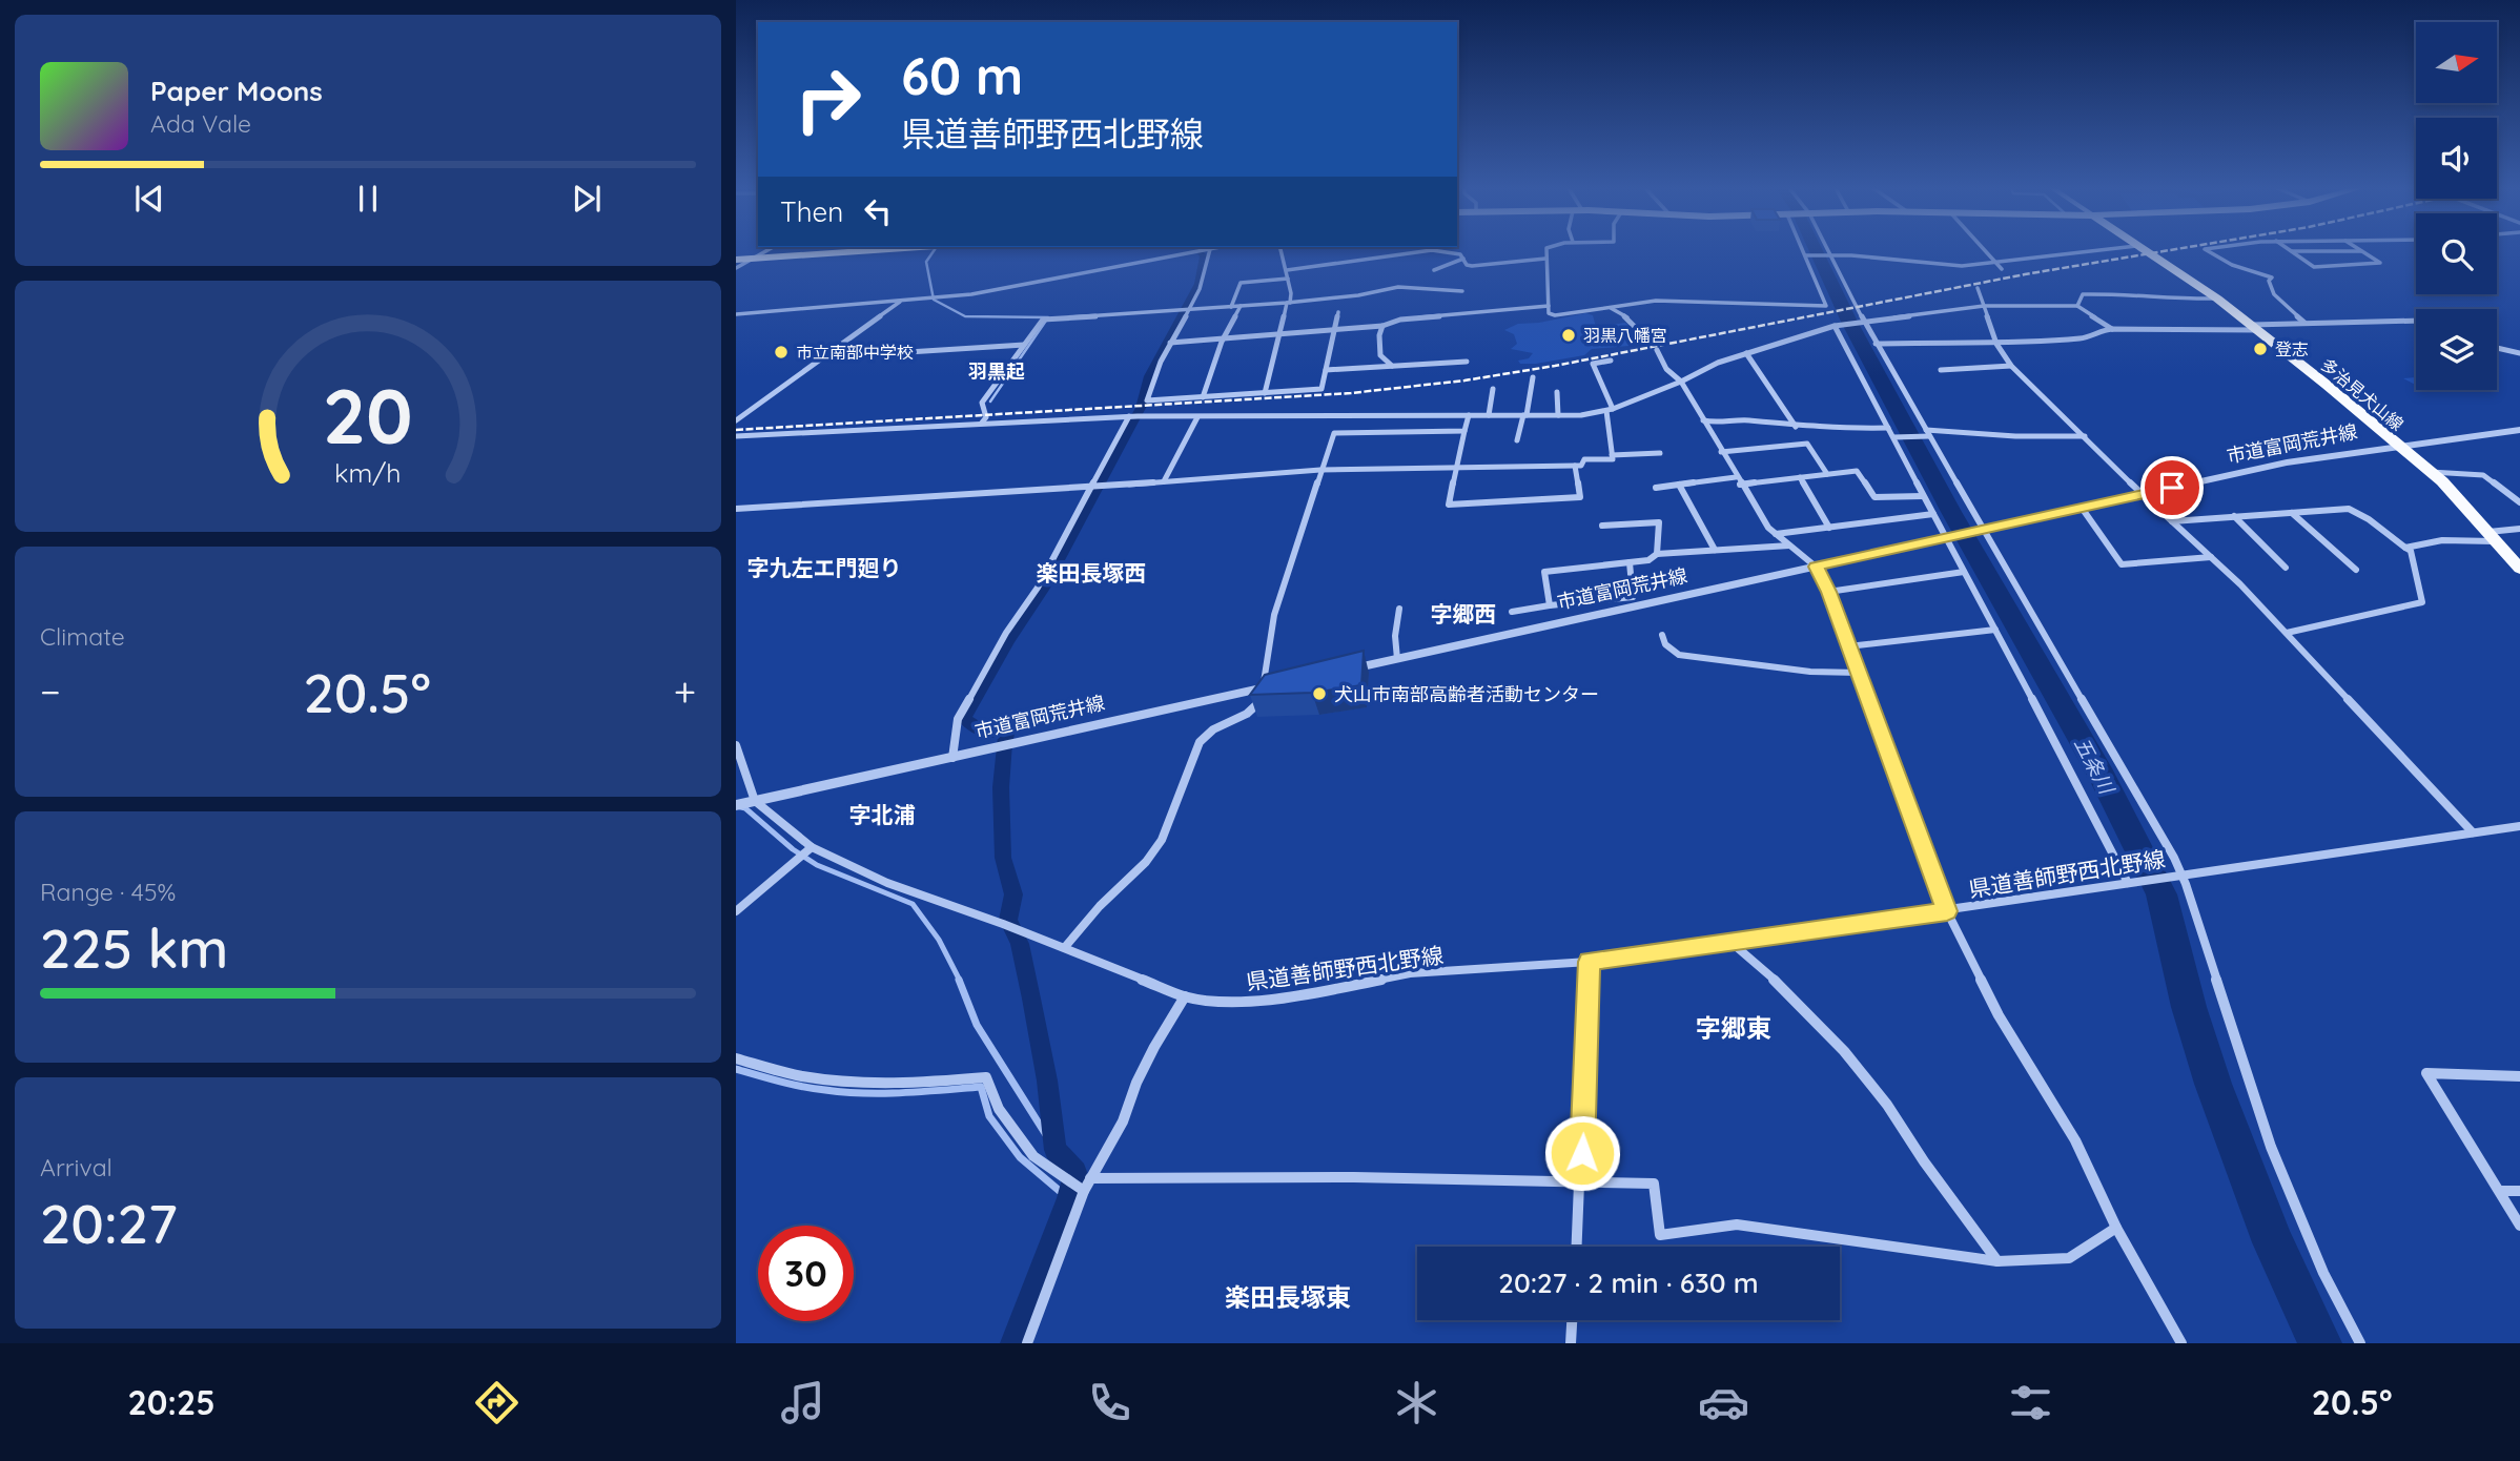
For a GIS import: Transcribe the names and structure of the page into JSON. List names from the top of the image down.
{
  "streets": {
    "main road": ["多治見犬山線"],
    "street": ["市道富岡荒井線", "県道善師野西北野線"]
  },
  "crossings": [
    ["多治見犬山線", "市道富岡荒井線"],
    ["市道富岡荒井線", "県道善師野西北野線"]
  ],
  "districts": [
    "羽黒起",
    "字九左エ門廻り",
    "楽田長塚西",
    "字郷西",
    "字北浦",
    "字郷東",
    "楽田長塚東"
  ],
  "water": ["五条川"],
  "places": [
    "羽黒八幡宮",
    "登志",
    "市立南部中学校",
    "犬山市南部高齢者活動センター"
  ],
  "north": "right",
  "page": {
    "turn": ["60 m", "県道善師野西北野線"],
    "song": ["Paper Moons", "Ada Vale"],
    "then": "Then",
    "tile": [
      "Climate",
      ["Range · 45%", "225 km"],
      ["Arrival", "20:27"]
    ],
    "heat": ["−", "20.5°", "+"],
    "limit": "30",
    "trip": "20:27 · 2 min · 630 m",
    "tabs": ["20:25", "20.5°"],
    "gauge": ["20", "km/h"]
  }
}
